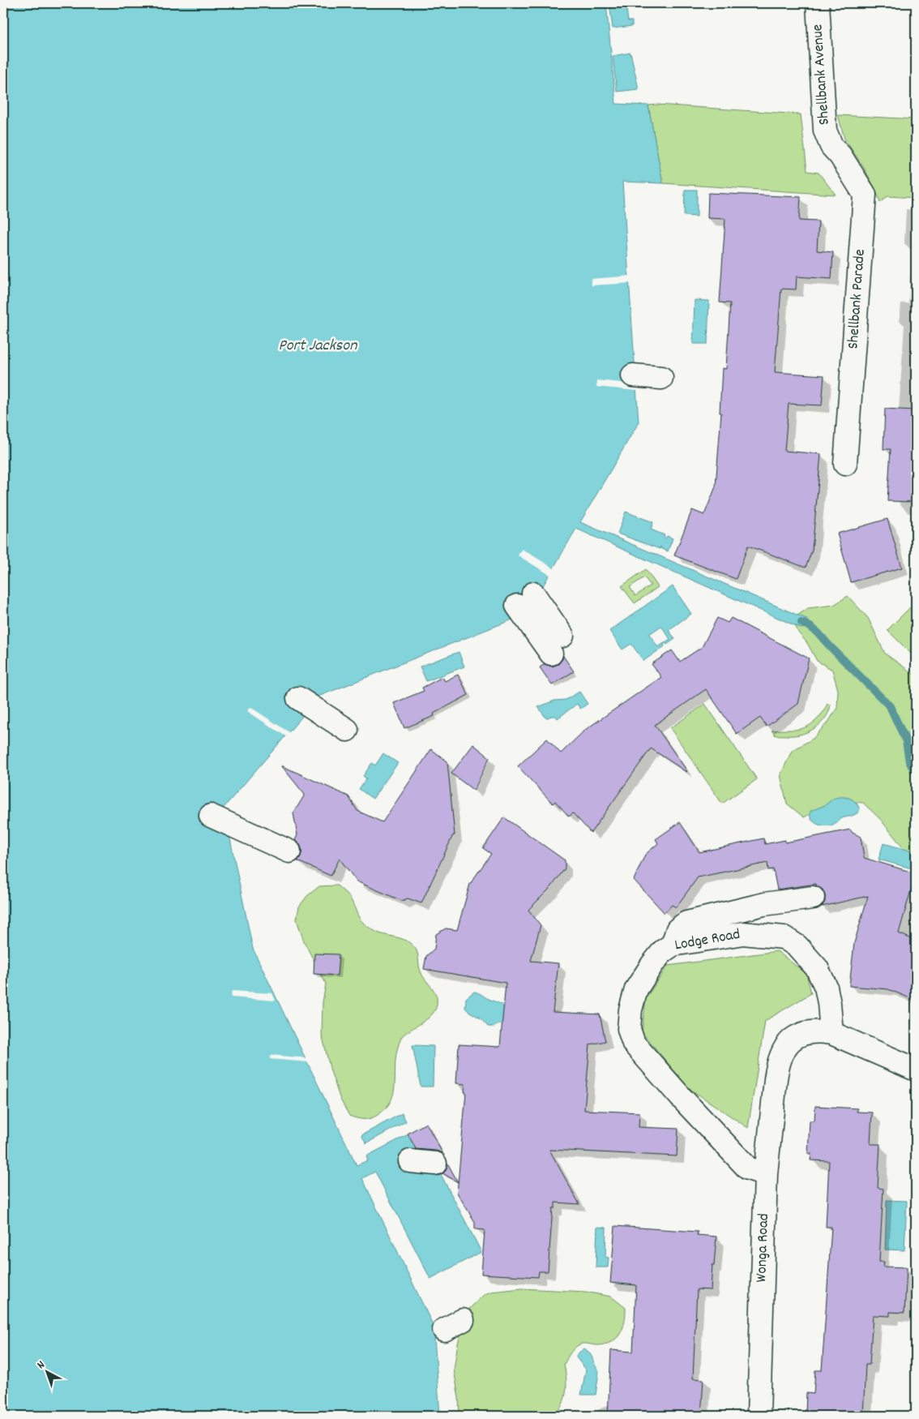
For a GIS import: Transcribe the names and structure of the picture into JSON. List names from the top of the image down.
{
  "streets": {
    "street": [
      "Shellbank Avenue",
      "Shellbank Parade",
      "Lodge Road",
      "Wonga Road"
    ]
  },
  "crossings": [
    ["Shellbank Avenue", "Shellbank Parade"],
    ["Lodge Road", "Wonga Road"]
  ],
  "water": ["Port Jackson"],
  "north": "top left"
}
